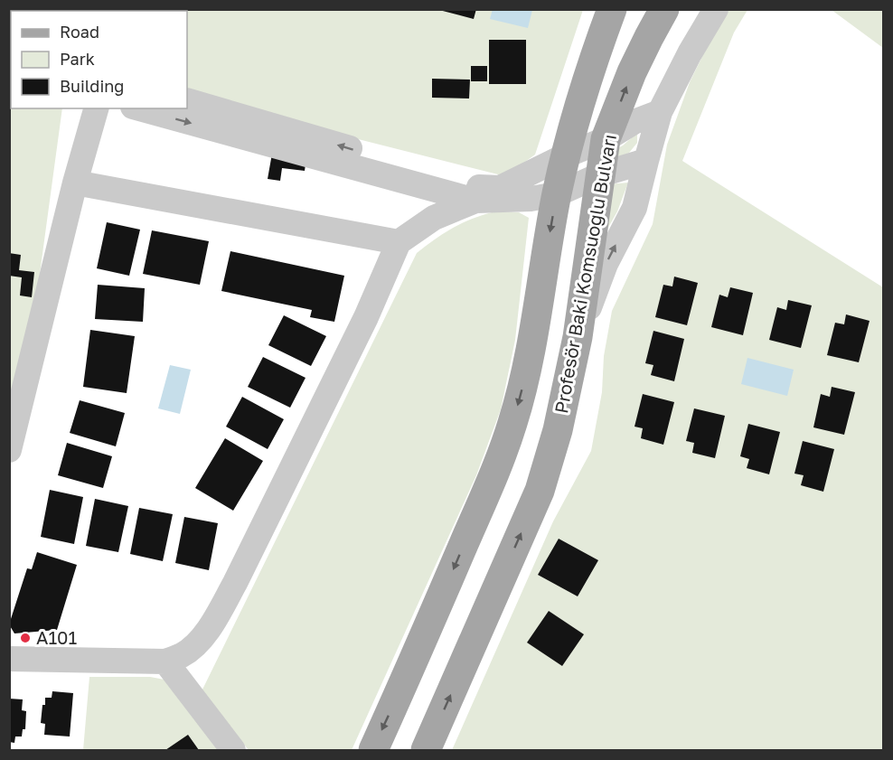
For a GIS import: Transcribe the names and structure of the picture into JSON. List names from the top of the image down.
{
  "streets": {
    "main road": ["Profesör Baki Komsuoğlu Bulvarı"]
  },
  "places": ["A101"],
  "legend": ["Road", "Park", "Building"]
}
